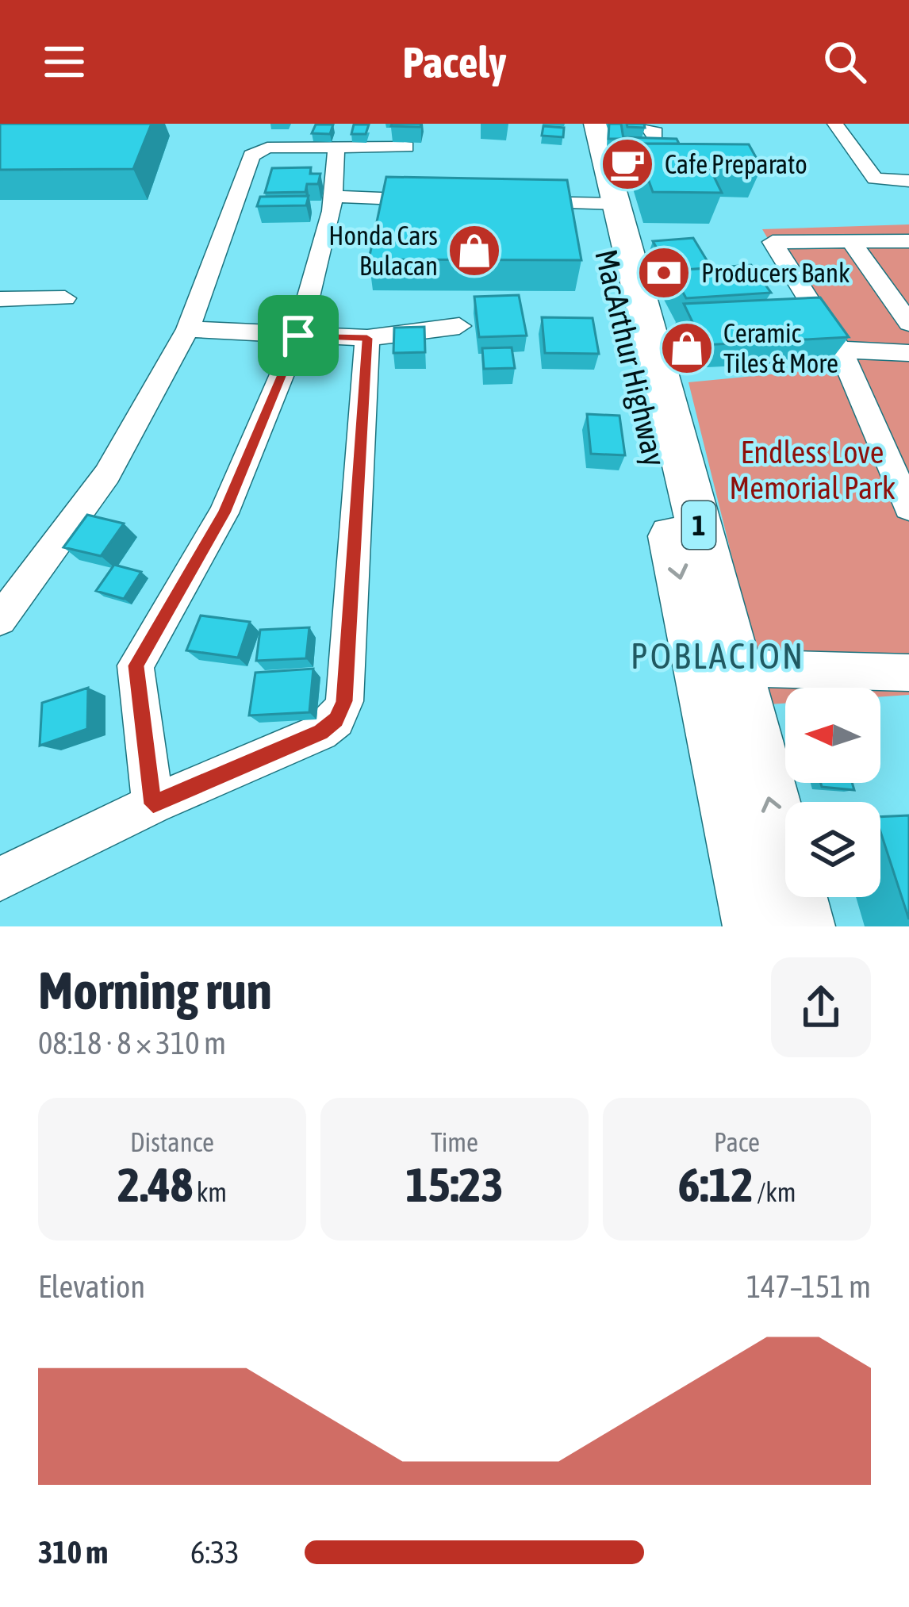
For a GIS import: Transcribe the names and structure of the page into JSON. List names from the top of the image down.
{
  "streets": {
    "highway": ["MacArthur Highway", "1"]
  },
  "districts": ["POBLACION"],
  "parks": ["Endless Love Memorial Park"],
  "places": {
    "cafe": ["Cafe Preparato"],
    "shop": ["Honda Cars Bulacan", "Ceramic Tiles & More"],
    "bank": ["Producers Bank"]
  },
  "north": "left",
  "page": {
    "header": "Pacely",
    "heading": ["Morning run", "08:18 · 8 × 310 m"],
    "stats": [
      ["Distance", "2.48 km"],
      ["Time", "15:23"],
      ["Pace", "6:12 /km"]
    ],
    "chart": ["Elevation", "147–151 m"],
    "list": [
      {
        "name": "310 m",
        "note": "6:33"
      }
    ]
  }
}
